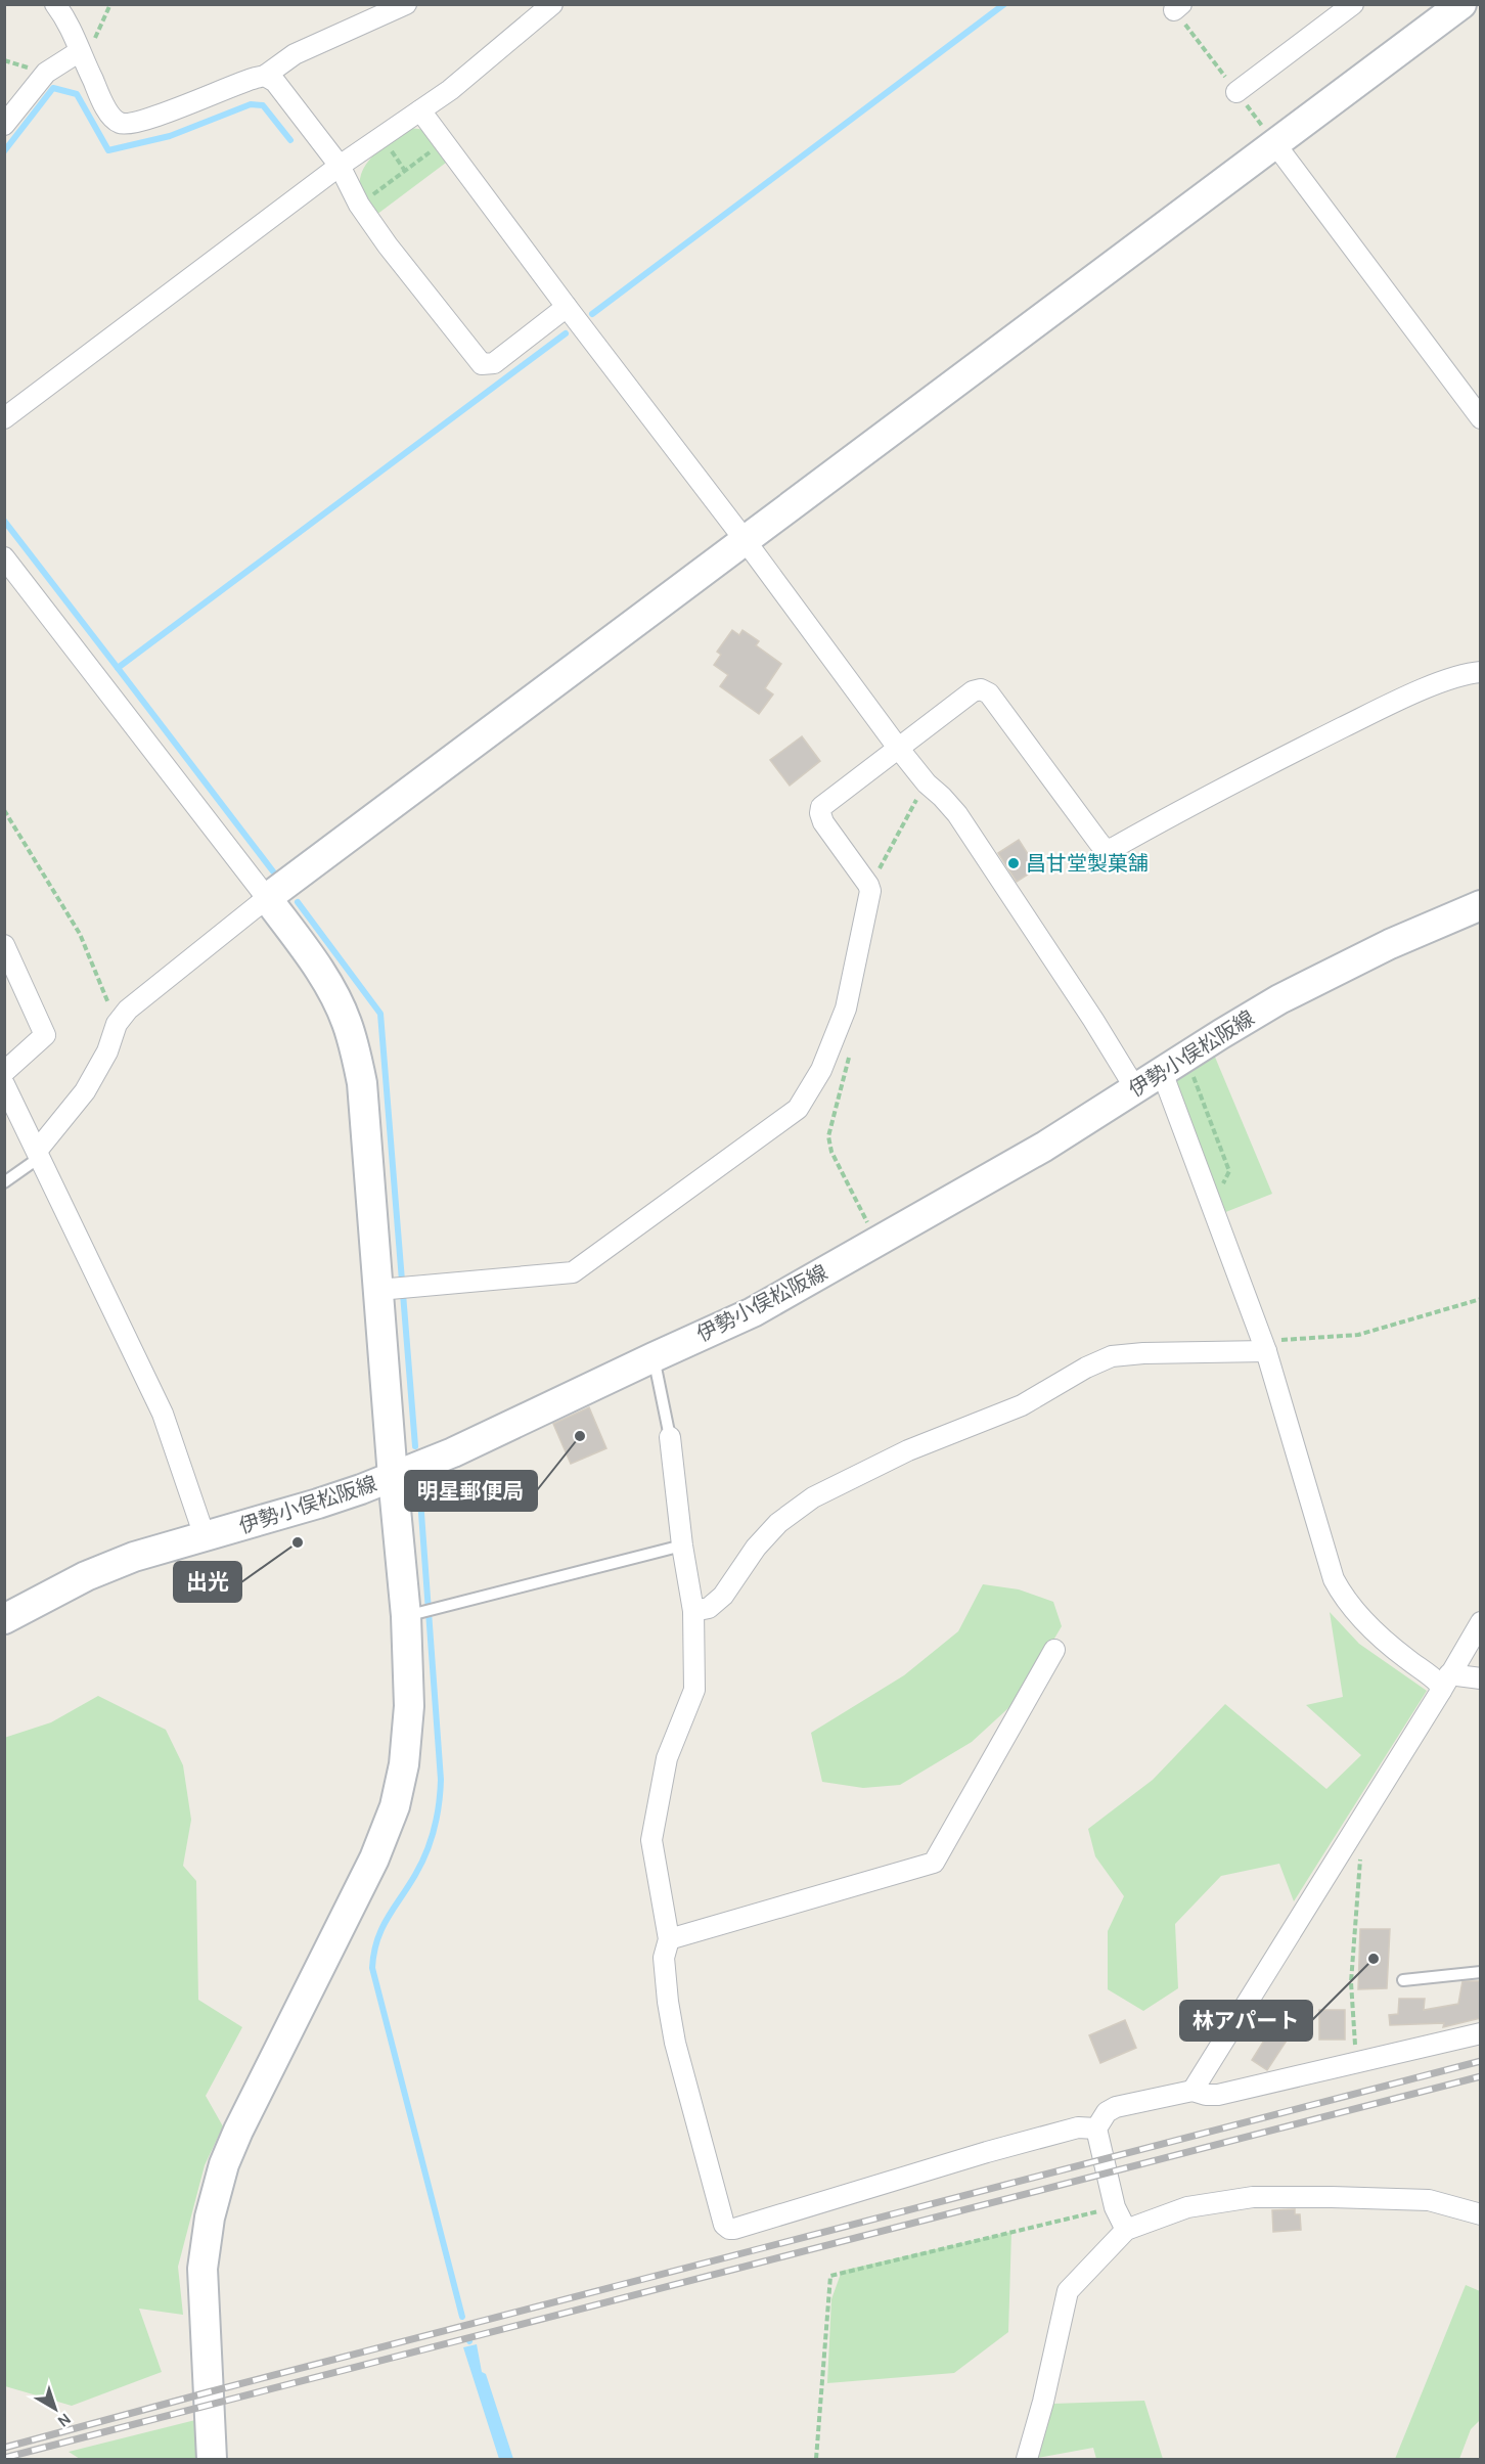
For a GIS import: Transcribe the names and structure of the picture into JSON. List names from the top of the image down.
{
  "streets": {
    "street": ["伊勢小俣松阪線"]
  },
  "places": [
    "昌甘堂製菓舗",
    "明星郵便局",
    "出光",
    "林アパート"
  ],
  "north": "bottom right"
}
